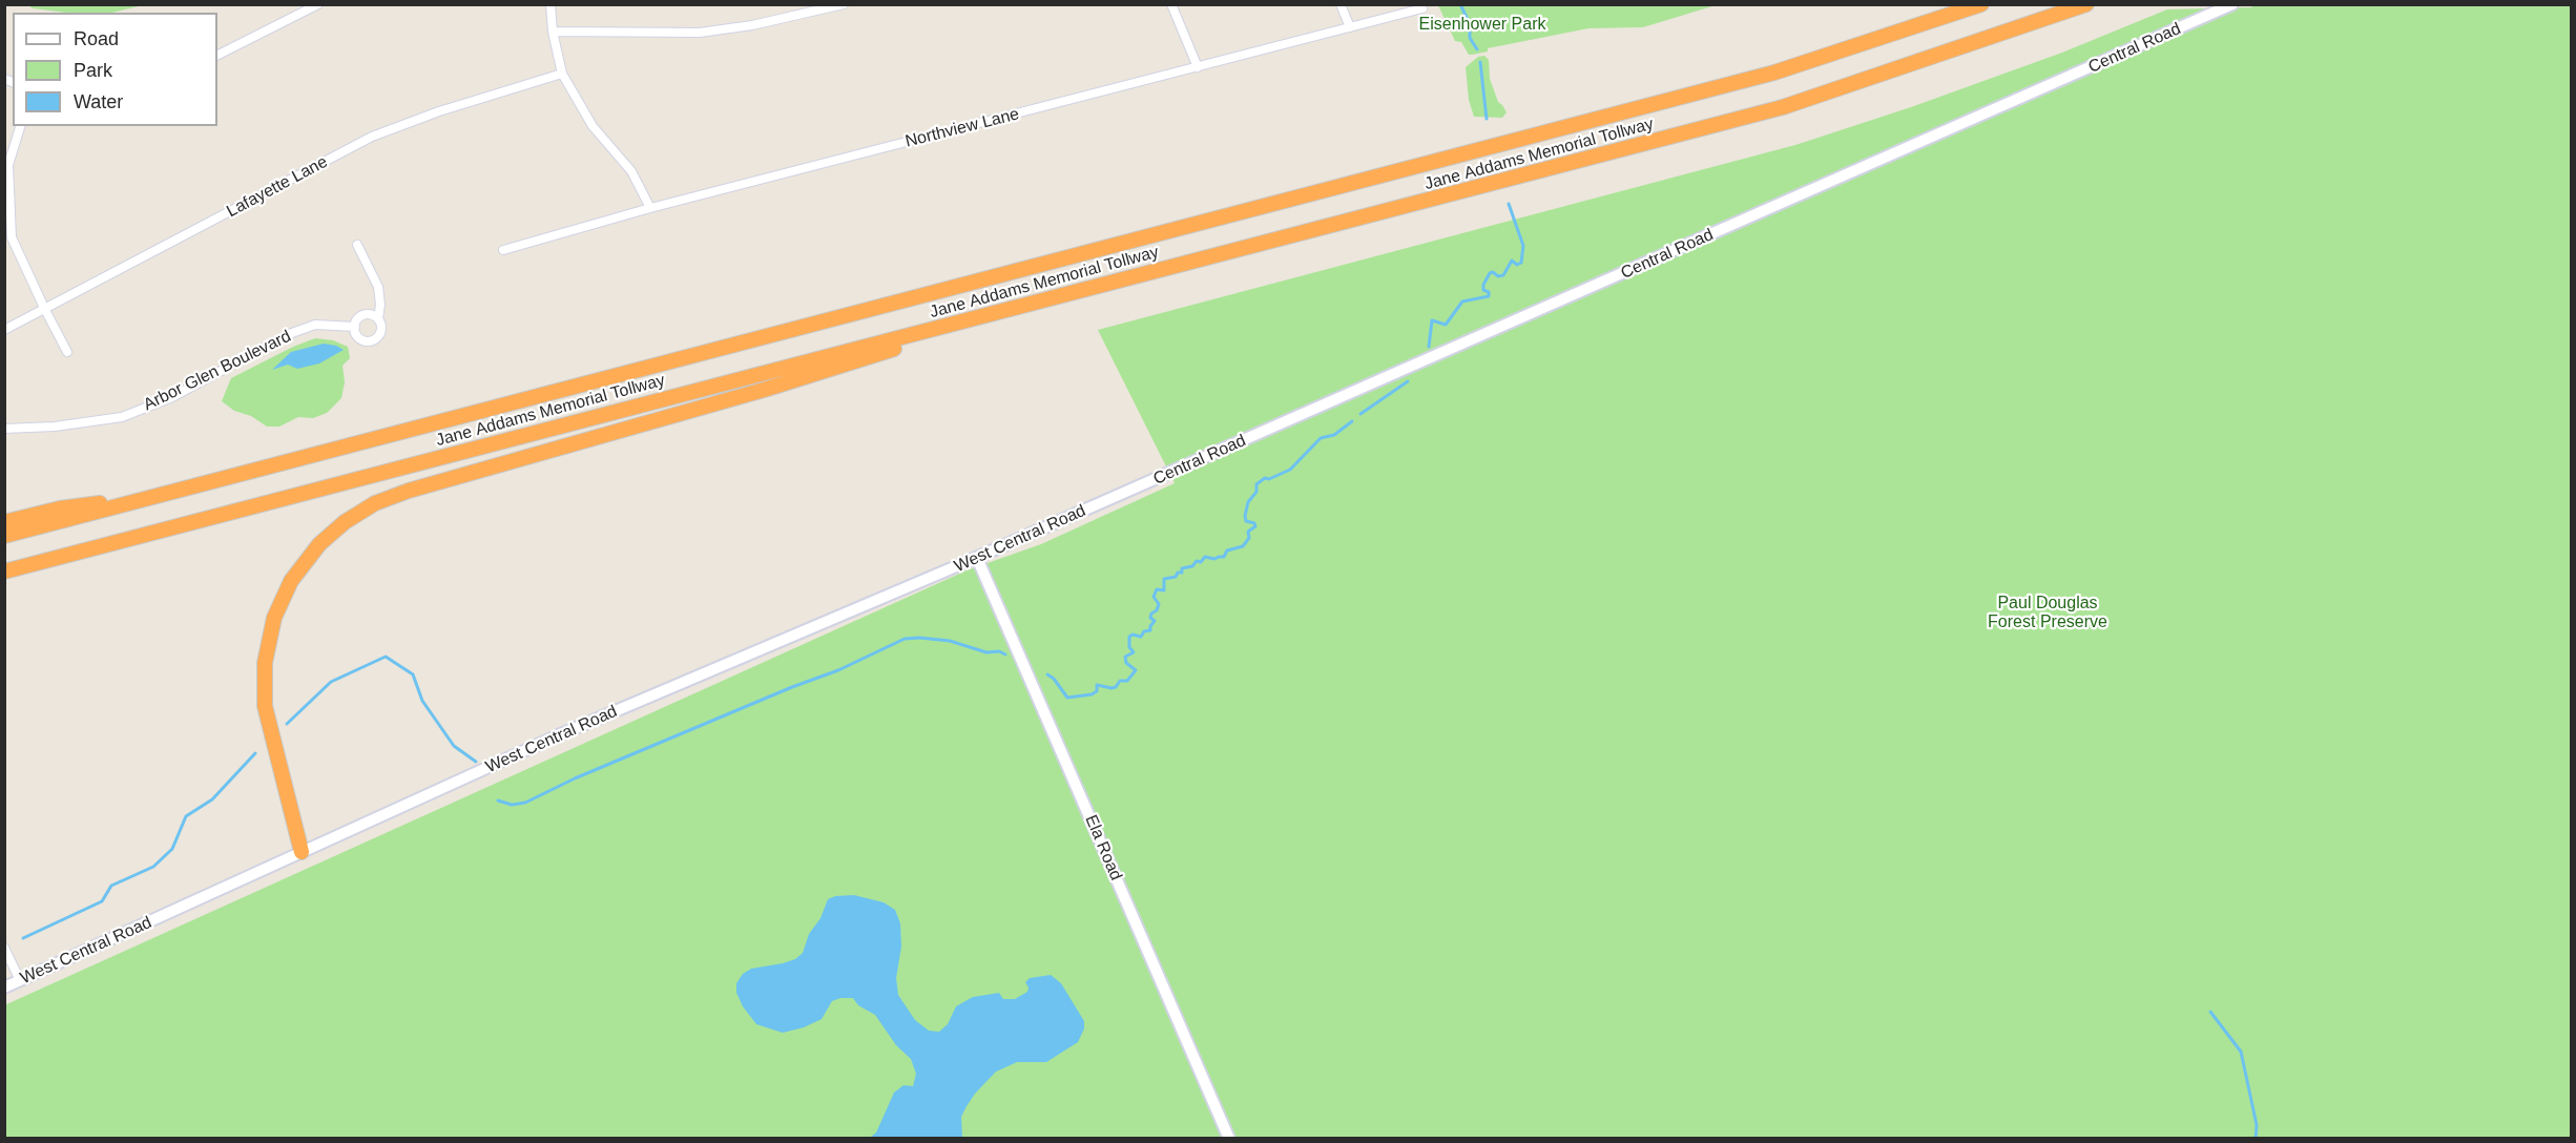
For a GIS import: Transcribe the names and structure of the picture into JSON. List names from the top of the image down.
{
  "streets": {
    "highway": ["Jane Addams Memorial Tollway"],
    "street": [
      "Central Road",
      "Northview Lane",
      "Lafayette Lane",
      "Arbor Glen Boulevard",
      "West Central Road",
      "Ela Road"
    ]
  },
  "crossings": [
    ["Central Road", "West Central Road"],
    ["West Central Road", "Ela Road"]
  ],
  "parks": ["Eisenhower Park", "Paul Douglas Forest Preserve"],
  "legend": ["Road", "Park", "Water"]
}
